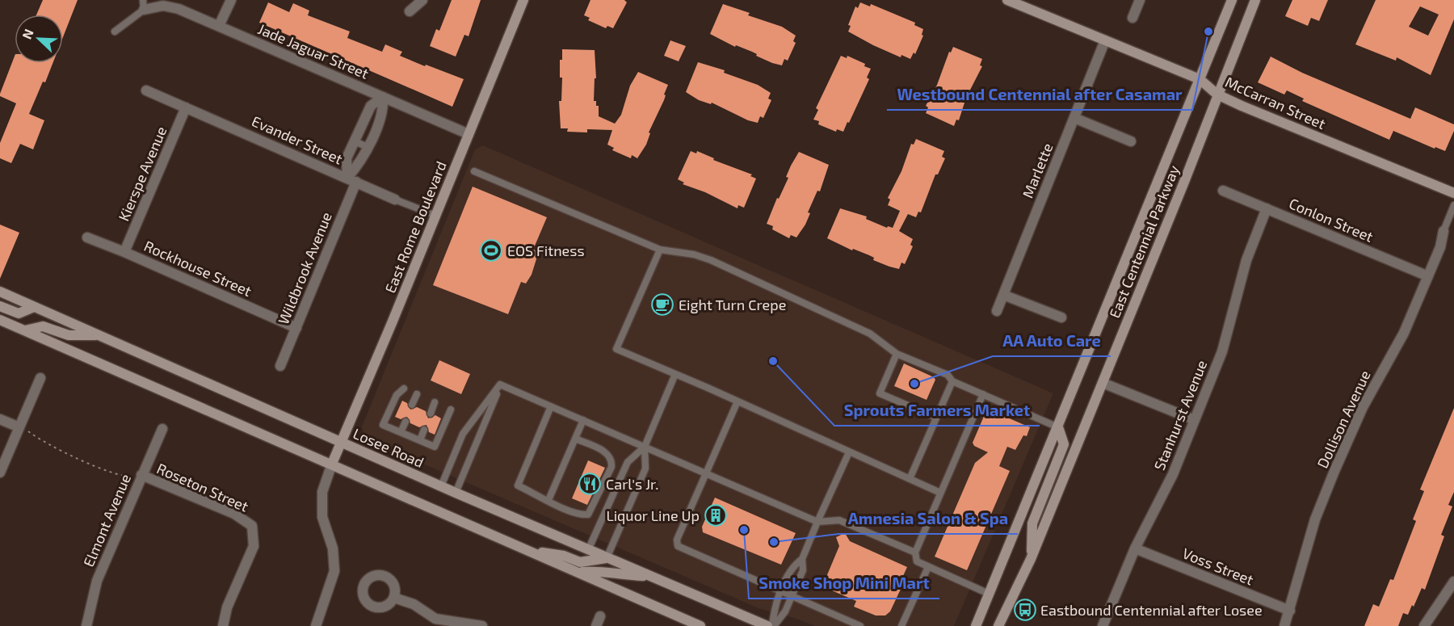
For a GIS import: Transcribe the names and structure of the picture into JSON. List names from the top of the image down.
{
  "streets": {
    "main road": [
      "McCarran Street",
      "East Rome Boulevard",
      "East Centennial Parkway",
      "Losee Road"
    ],
    "street": [
      "Jade Jaguar Street",
      "Evander Street",
      "Marlette",
      "Kierspe Avenue",
      "Conlon Street",
      "Rockhouse Street",
      "Wildbrook Avenue",
      "Stanhurst Avenue",
      "Dollison Avenue",
      "Roseton Street",
      "Elmont Avenue",
      "Voss Street"
    ]
  },
  "crossings": [
    ["Jade Jaguar Street", "East Rome Boulevard"],
    ["Jade Jaguar Street", "Wildbrook Avenue"],
    ["McCarran Street", "Marlette"],
    ["McCarran Street", "East Centennial Parkway"],
    ["Evander Street", "Kierspe Avenue"],
    ["Evander Street", "East Rome Boulevard"],
    ["Evander Street", "Wildbrook Avenue"],
    ["Kierspe Avenue", "Rockhouse Street"],
    ["Conlon Street", "Stanhurst Avenue"],
    ["Conlon Street", "Dollison Avenue"],
    ["East Rome Boulevard", "Losee Road"],
    ["Rockhouse Street", "Wildbrook Avenue"],
    ["Stanhurst Avenue", "Voss Street"],
    ["Dollison Avenue", "Voss Street"],
    ["Roseton Street", "Elmont Avenue"]
  ],
  "places": {
    "other": [
      "Westbound Centennial after Casamar",
      "Sprouts Farmers Market",
      "AA Auto Care",
      "Smoke Shop Mini Mart",
      "Amnesia Salon & Spa"
    ],
    "sports": ["EOS Fitness"],
    "cafe": ["Eight Turn Crepe"],
    "restaurant": ["Carl's Jr."],
    "building": ["Liquor Line Up"],
    "bus stop": ["Eastbound Centennial after Losee"]
  },
  "north": "top left"
}
